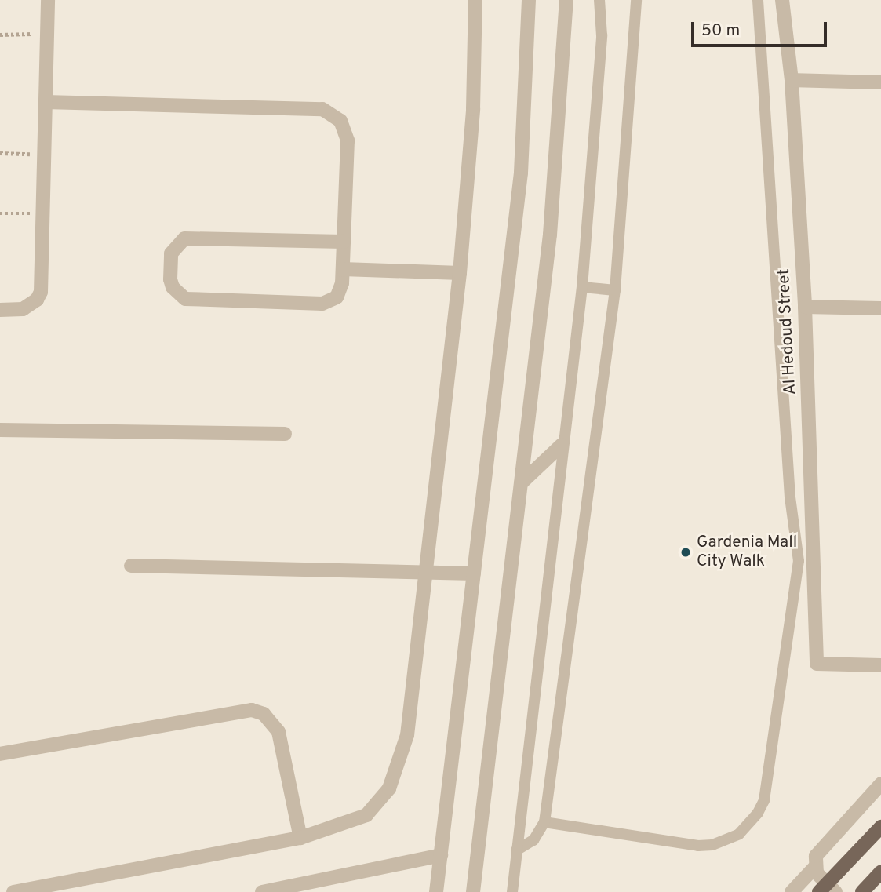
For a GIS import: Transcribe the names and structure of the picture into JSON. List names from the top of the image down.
{
  "streets": {
    "street": ["Al Hedoud Street"]
  },
  "places": ["Gardenia Mall City Walk"],
  "scale_bar": "50 m"
}
